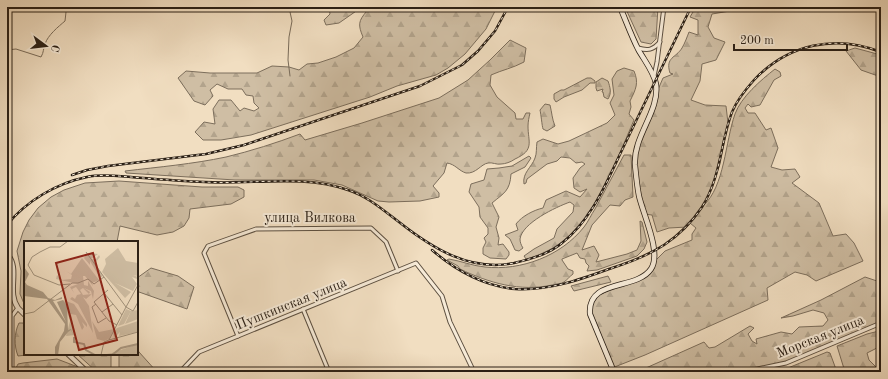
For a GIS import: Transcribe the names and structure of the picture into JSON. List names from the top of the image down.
{
  "streets": {
    "street": ["улица Вилкова", "Пушкинская улица", "Морская улица"]
  },
  "crossings": [
    ["улица Вилкова", "Пушкинская улица"]
  ],
  "scale_bar": "200 m",
  "north": "right"
}
